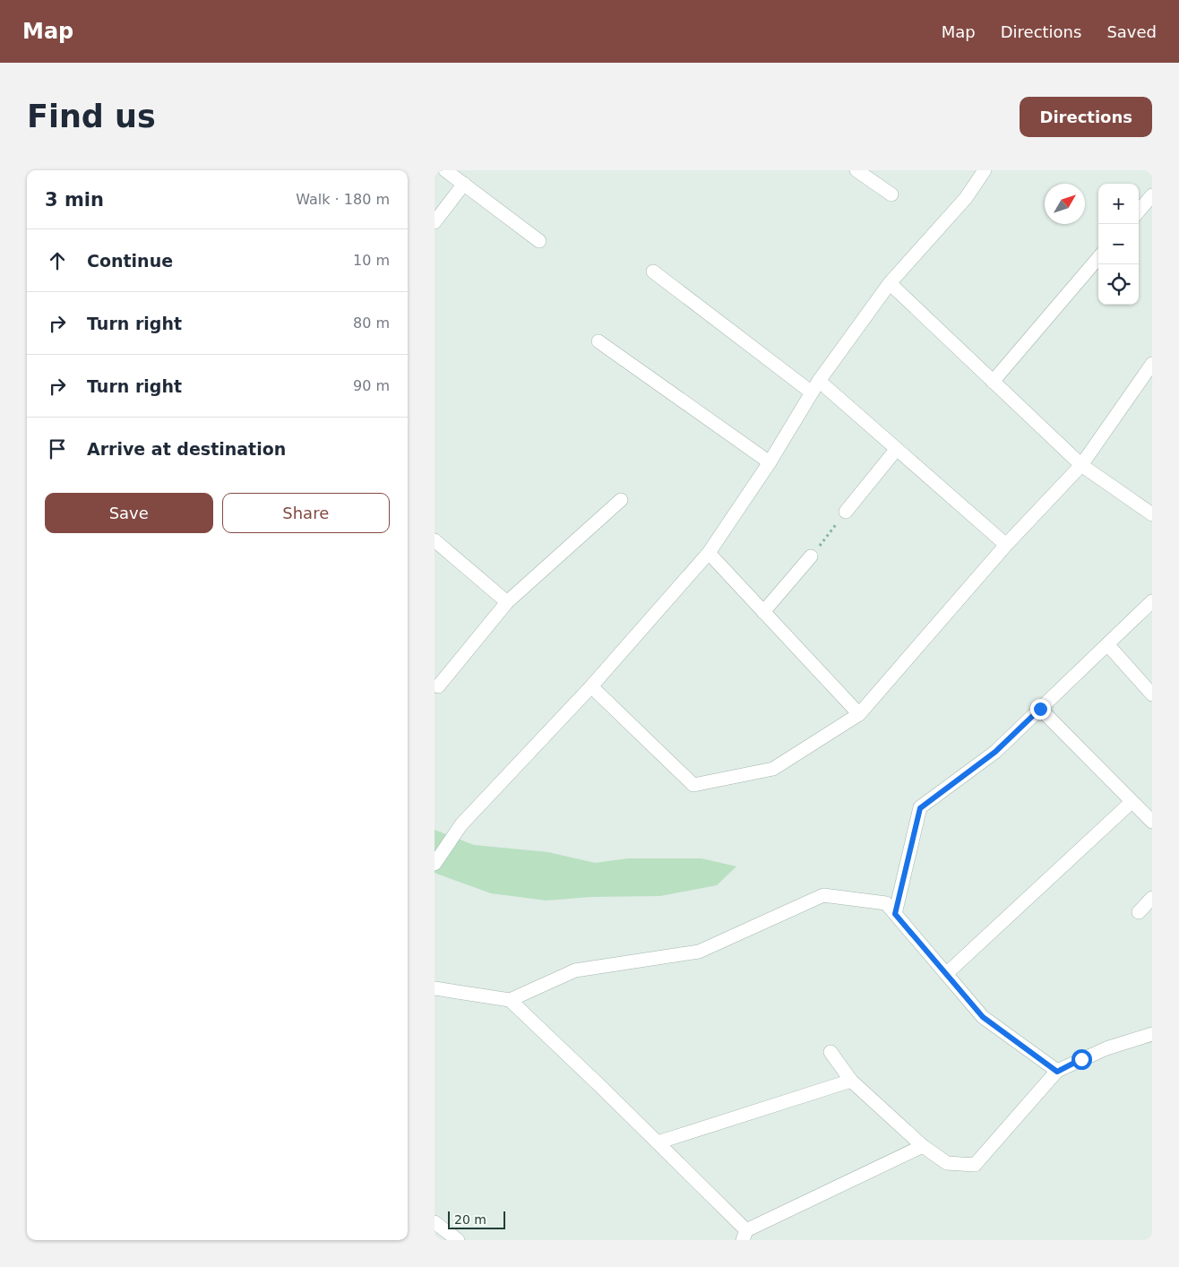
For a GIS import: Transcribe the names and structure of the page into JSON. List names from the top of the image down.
{
  "scale_bar": "20 m",
  "north": "top right",
  "page": {
    "header": "Map",
    "nav": ["Map", "Directions", "Saved"],
    "buttons": [
      "Directions",
      ["Save", "Share"]
    ],
    "title": "Find us",
    "heading": ["3 min", "Walk · 180 m"],
    "map_buttons": ["+", "−"],
    "list": [
      ["Continue", "10 m"],
      ["Turn right", "80 m"],
      ["Turn right", "90 m"],
      "Arrive at destination"
    ],
    "scale": "20 m"
  }
}
